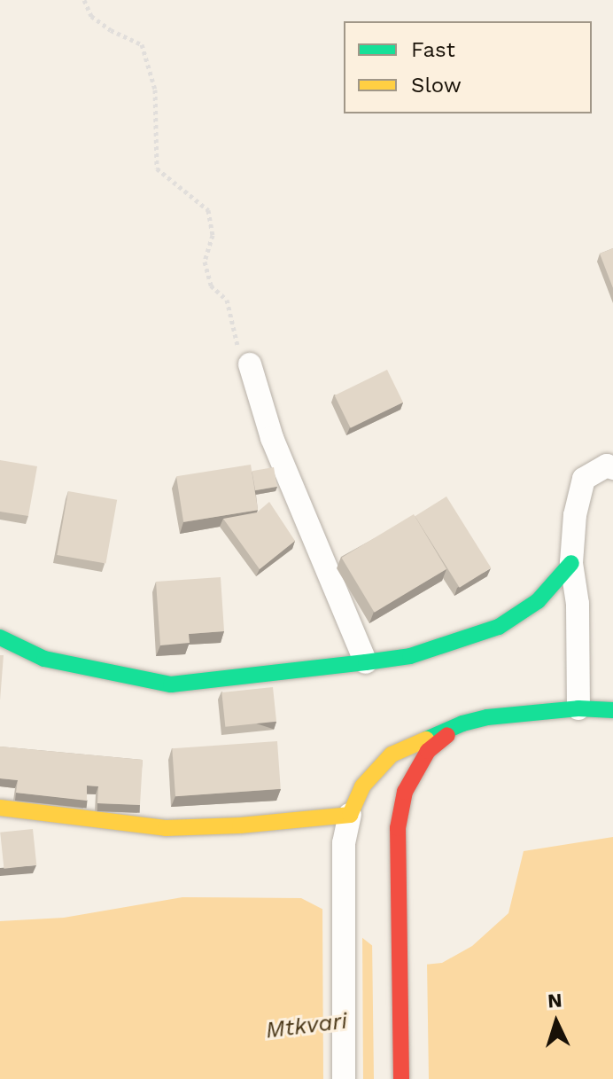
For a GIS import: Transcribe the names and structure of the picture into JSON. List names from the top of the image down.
{
  "water": ["Mtkvari"],
  "legend": ["Fast", "Slow"],
  "north": "top"
}
